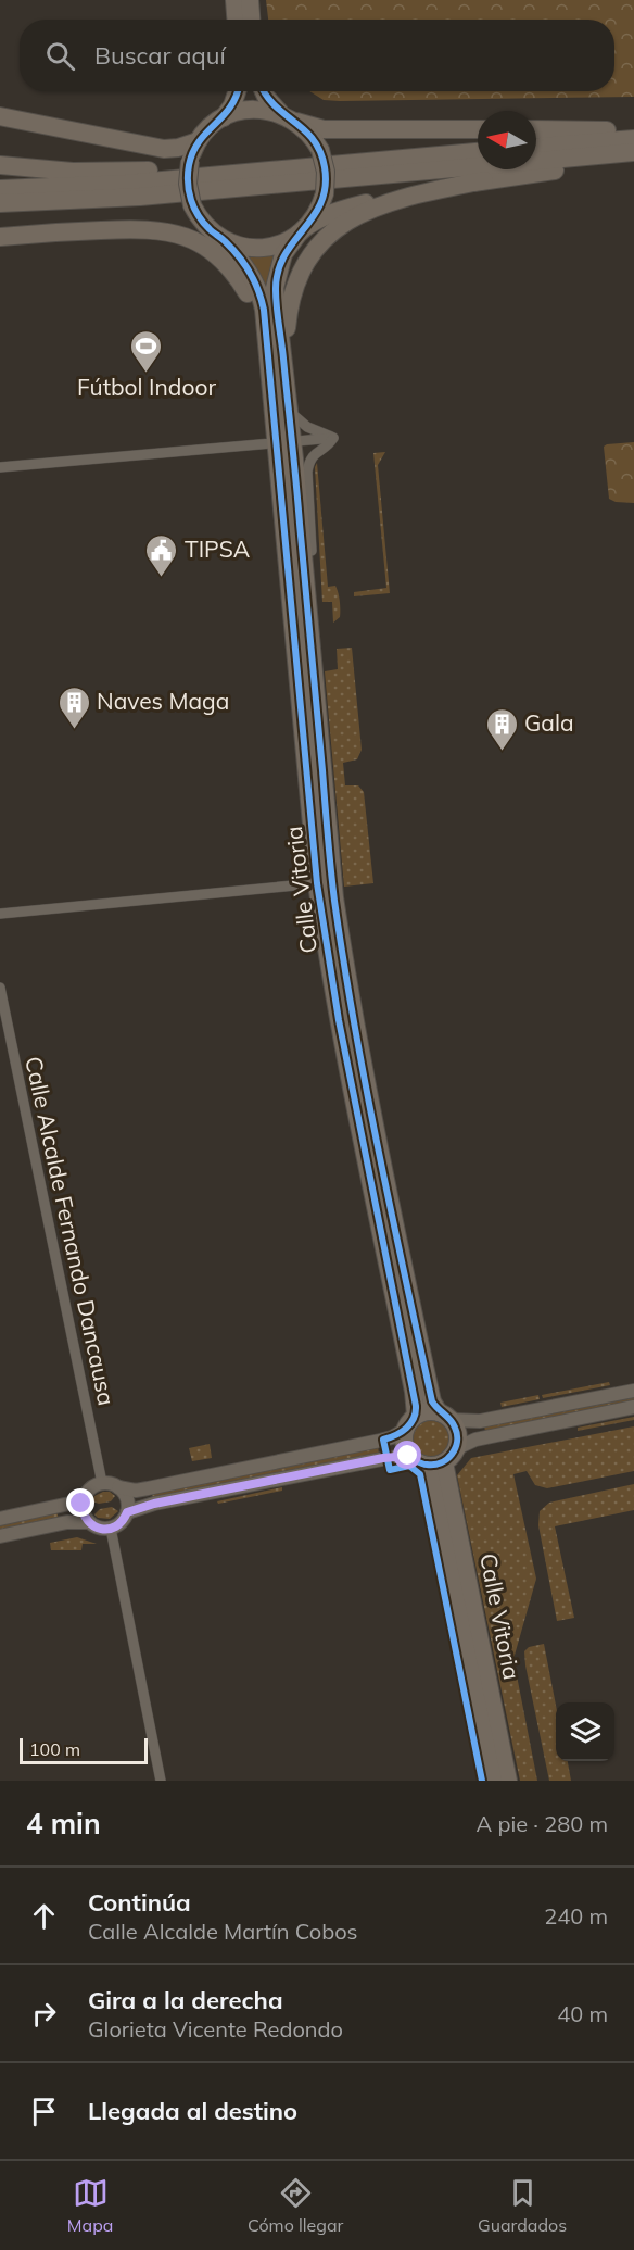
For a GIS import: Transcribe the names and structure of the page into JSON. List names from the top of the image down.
{
  "streets": {
    "highway": ["Calle Vitoria"],
    "street": ["Calle Alcalde Fernando Dancausa"]
  },
  "places": {
    "sports": ["Fútbol Indoor"],
    "public building": ["TIPSA"],
    "building": ["Naves Maga", "Gala"]
  },
  "scale_bar": "100 m",
  "north": "left",
  "page": {
    "search": "Buscar aquí",
    "scale": "100 m",
    "heading": ["4 min", "A pie · 280 m"],
    "list": [
      ["Continúa", "Calle Alcalde Martín Cobos", "240 m"],
      ["Gira a la derecha", "Glorieta Vicente Redondo", "40 m"],
      "Llegada al destino"
    ],
    "nav": ["Mapa", "Cómo llegar", "Guardados"]
  }
}
